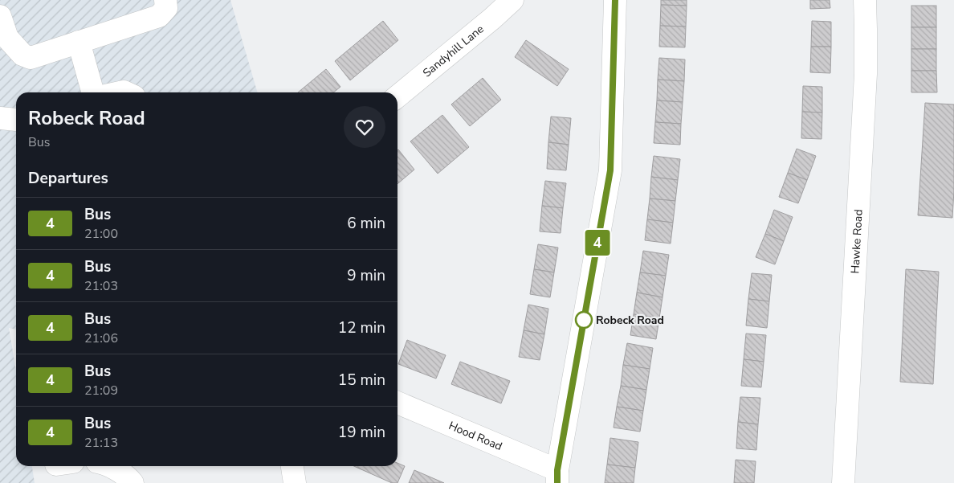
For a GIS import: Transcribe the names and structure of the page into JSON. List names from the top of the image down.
{
  "streets": {
    "street": ["Sandyhill Lane", "Hawke Road", "Hood Road"]
  },
  "places": ["Robeck Road"],
  "lines": ["bus line 4"],
  "page": {
    "on_map": "4",
    "heading": [
      ["Robeck Road", "Bus"],
      "Departures"
    ],
    "list": [
      {
        "mark": "4",
        "name": "Bus",
        "note": "21:00",
        "value": "6 min"
      },
      {
        "mark": "4",
        "name": "Bus",
        "note": "21:03",
        "value": "9 min"
      },
      {
        "mark": "4",
        "name": "Bus",
        "note": "21:06",
        "value": "12 min"
      },
      {
        "mark": "4",
        "name": "Bus",
        "note": "21:09",
        "value": "15 min"
      },
      {
        "mark": "4",
        "name": "Bus",
        "note": "21:13",
        "value": "19 min"
      }
    ]
  }
}
